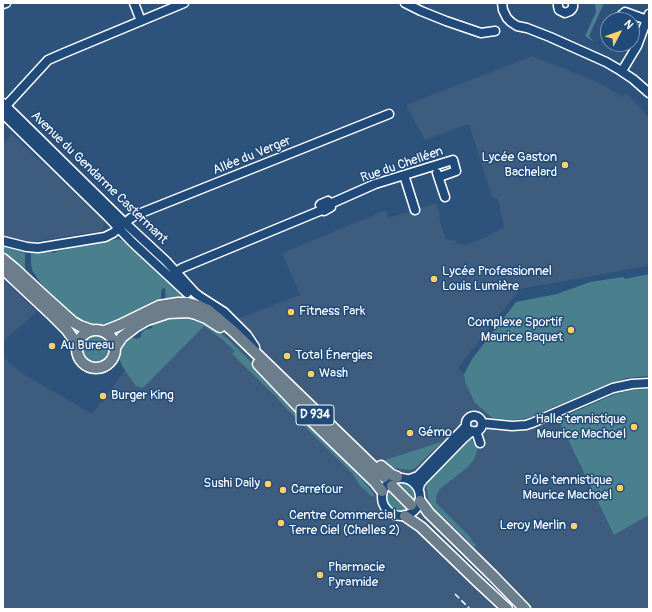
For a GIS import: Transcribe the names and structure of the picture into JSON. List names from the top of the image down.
{
  "streets": {
    "main road": ["Avenue du Gendarme Castermant", "D 934"],
    "street": ["Allée du Verger", "Rue du Chelléen"]
  },
  "crossings": [
    ["Allée du Verger", "Avenue du Gendarme Castermant"],
    ["Rue du Chelléen", "Avenue du Gendarme Castermant"],
    ["Avenue du Gendarme Castermant", "D 934"]
  ],
  "places": [
    "Lycée Gaston Bachelard",
    "Lycée Professionnel Louis Lumière",
    "Fitness Park",
    "Complexe Sportif Maurice Baquet",
    "Au Bureau",
    "Total Énergies",
    "Wash",
    "Burger King",
    "Halle tennistique Maurice Machoël",
    "Gémo",
    "Sushi Daily",
    "Pôle tennistique Maurice Machoël",
    "Carrefour",
    "Centre Commercial Terre Ciel (Chelles 2)",
    "Leroy Merlin",
    "Pharmacie Pyramide"
  ],
  "north": "top right"
}
